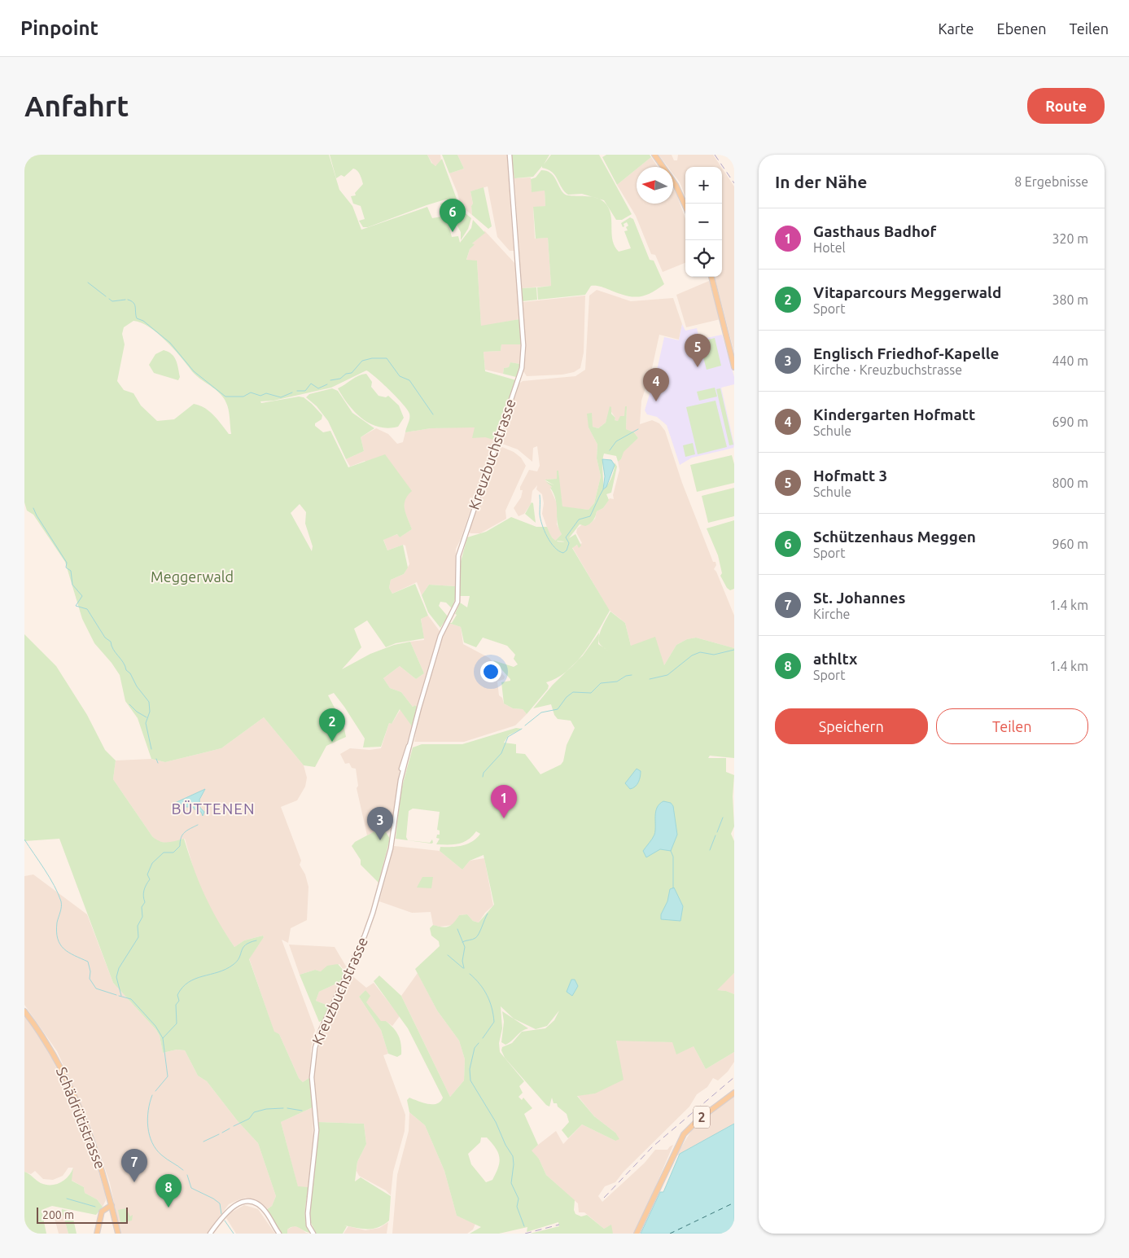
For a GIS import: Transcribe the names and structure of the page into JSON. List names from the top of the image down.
{
  "streets": {
    "main road": ["2", "Schädrütistrasse"],
    "street": ["Kreuzbuchstrasse"]
  },
  "districts": ["BÜTTENEN"],
  "parks": ["Meggerwald"],
  "scale_bar": "200 m",
  "north": "left",
  "page": {
    "header": "Pinpoint",
    "nav": ["Karte", "Ebenen", "Teilen"],
    "buttons": [
      "Route",
      ["Speichern", "Teilen"]
    ],
    "title": "Anfahrt",
    "heading": ["In der Nähe", "8 Ergebnisse"],
    "map_buttons": ["+", "−"],
    "pins": [
      "6",
      "5",
      "4",
      "2",
      "1",
      "3",
      "7",
      "8"
    ],
    "list": [
      {
        "mark": "1",
        "name": "Gasthaus Badhof",
        "note": "Hotel",
        "value": "320 m"
      },
      {
        "mark": "2",
        "name": "Vitaparcours Meggerwald",
        "note": "Sport",
        "value": "380 m"
      },
      {
        "mark": "3",
        "name": "Englisch Friedhof-Kapelle",
        "note": "Kirche · Kreuzbuchstrasse",
        "value": "440 m"
      },
      {
        "mark": "4",
        "name": "Kindergarten Hofmatt",
        "note": "Schule",
        "value": "690 m"
      },
      {
        "mark": "5",
        "name": "Hofmatt 3",
        "note": "Schule",
        "value": "800 m"
      },
      {
        "mark": "6",
        "name": "Schützenhaus Meggen",
        "note": "Sport",
        "value": "960 m"
      },
      {
        "mark": "7",
        "name": "St. Johannes",
        "note": "Kirche",
        "value": "1.4 km"
      },
      {
        "mark": "8",
        "name": "athltx",
        "note": "Sport",
        "value": "1.4 km"
      }
    ],
    "scale": "200 m"
  }
}
